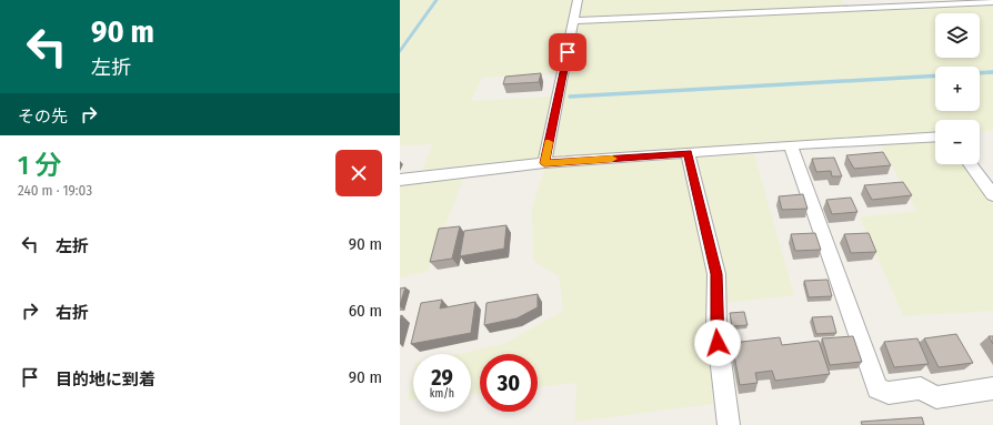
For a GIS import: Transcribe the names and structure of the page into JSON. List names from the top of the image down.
{
  "page": {
    "turn": ["90 m", "左折"],
    "map_buttons": ["+", "−"],
    "then": "その先",
    "heading": ["1 分", "240 m · 19:03"],
    "list": [
      {
        "name": "左折",
        "value": "90 m"
      },
      {
        "name": "右折",
        "value": "60 m"
      },
      {
        "name": "目的地に到着",
        "value": "90 m"
      }
    ],
    "speed": "29 km/h",
    "limit": "30"
  }
}
